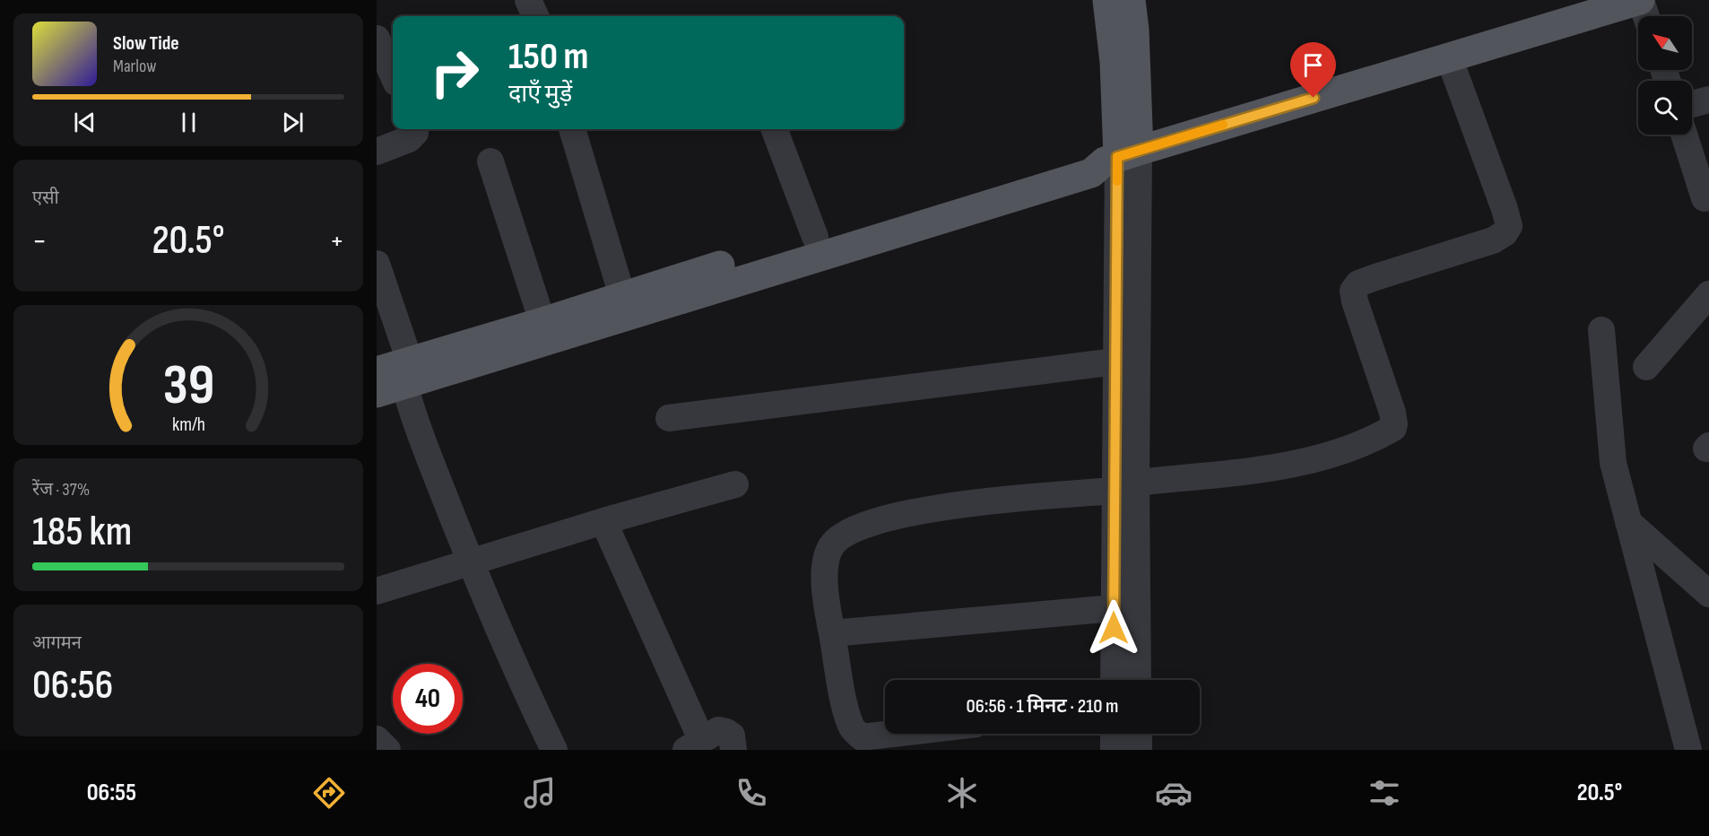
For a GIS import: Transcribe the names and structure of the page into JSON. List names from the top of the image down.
{
  "north": "top left",
  "page": {
    "turn": ["150 m", "दाएँ मुड़ें"],
    "song": ["Slow Tide", "Marlow"],
    "tile": [
      "एसी",
      ["रेंज · 37%", "185 km"],
      ["आगमन", "06:56"]
    ],
    "heat": ["−", "20.5°", "+"],
    "limit": "40",
    "trip": "06:56 · 1 मिनट · 210 m",
    "tabs": ["06:55", "20.5°"],
    "gauge": ["39", "km/h"]
  }
}
